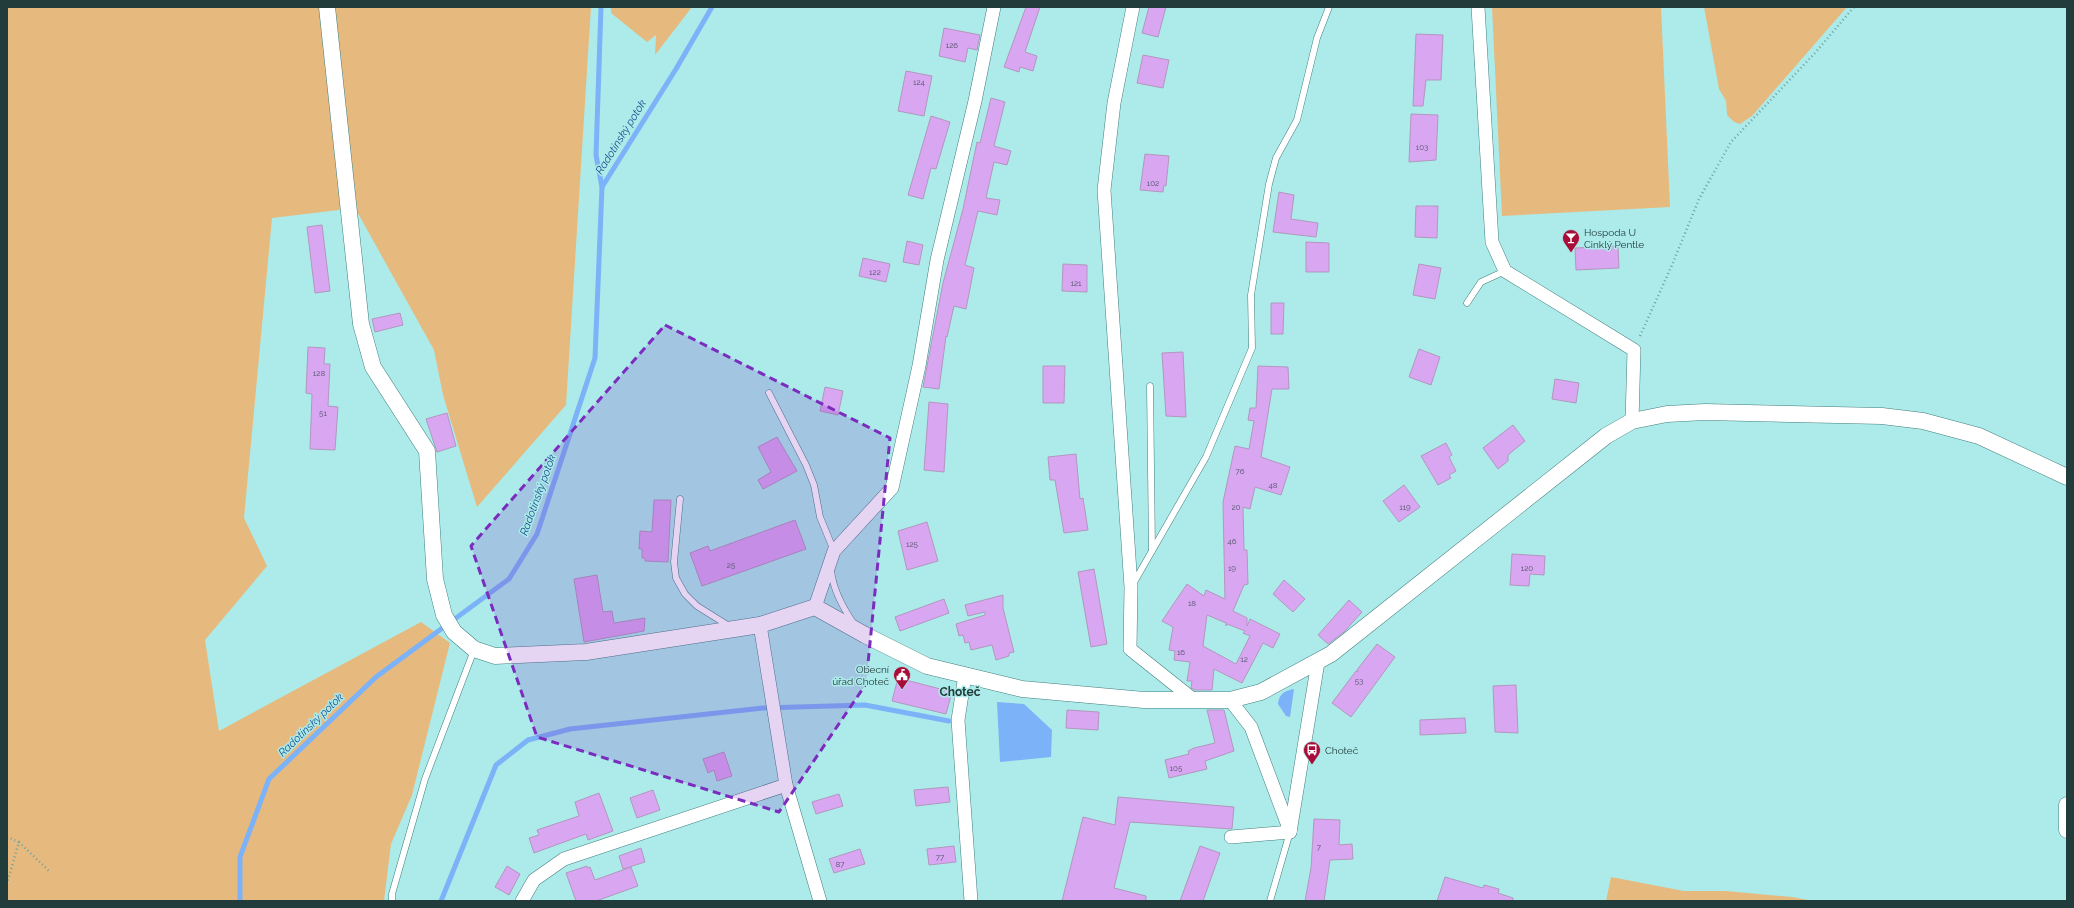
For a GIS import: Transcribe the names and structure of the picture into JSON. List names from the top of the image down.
{
  "districts": ["Choteč"],
  "water": ["Radotínský potok"],
  "places": {
    "bar": ["Hospoda U Cinklý Pentle"],
    "public building": ["Obecní úřad Choteč"],
    "bus stop": ["Choteč"]
  },
  "house_numbers": [
    "126",
    "124",
    "103",
    "102",
    "122",
    "121",
    "128",
    "51",
    "76",
    "48",
    "20",
    "119",
    "46",
    "125",
    "25",
    "19",
    "120",
    "18",
    "16",
    "12",
    "53",
    "105",
    "7",
    "77",
    "87"
  ]
}
